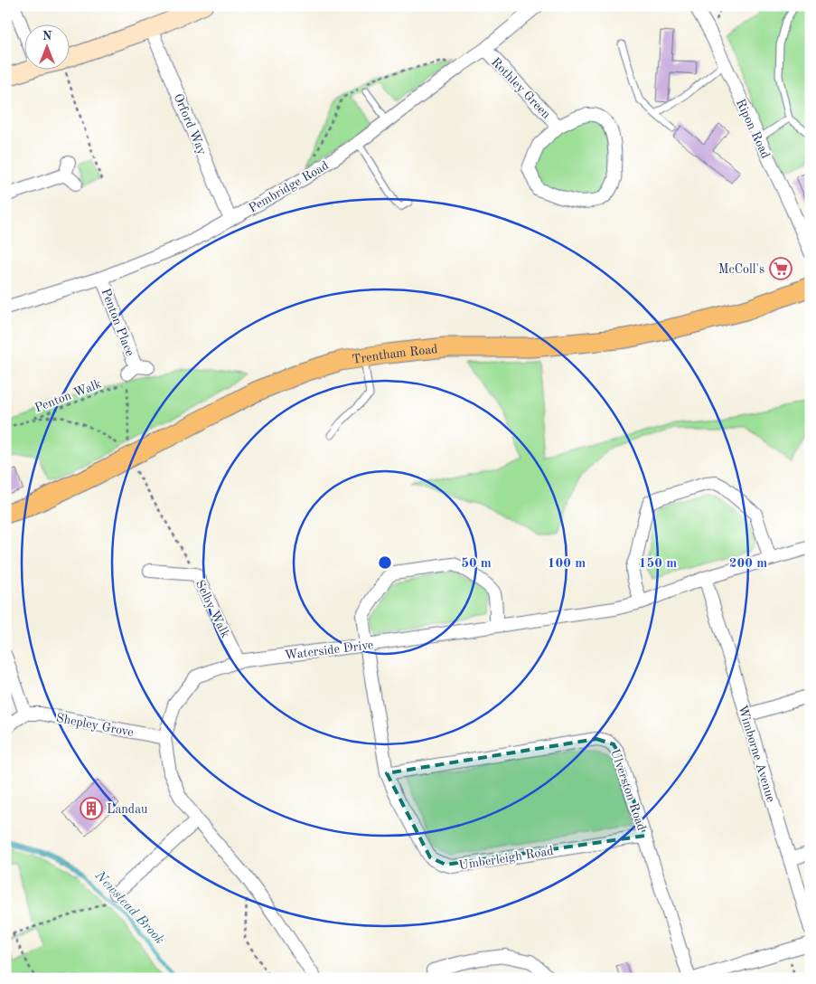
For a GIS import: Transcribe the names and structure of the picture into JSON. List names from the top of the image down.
{
  "streets": {
    "main road": ["Trentham Road"],
    "street": [
      "Rothley Green",
      "Orford Way",
      "Ripon Road",
      "Pembridge Road",
      "Penton Place",
      "Selby Walk",
      "Waterside Drive",
      "Shepley Grove",
      "Wimborne Avenue",
      "Ulverston Road",
      "Umberleigh Road"
    ],
    "path": ["Penton Walk"]
  },
  "crossings": [
    ["Rothley Green", "Pembridge Road"],
    ["Orford Way", "Pembridge Road"],
    ["Pembridge Road", "Penton Place"],
    ["Penton Place", "Penton Walk"],
    ["Selby Walk", "Waterside Drive"],
    ["Waterside Drive", "Shepley Grove"],
    ["Waterside Drive", "Wimborne Avenue"],
    ["Waterside Drive", "Umberleigh Road"],
    ["Ulverston Road", "Umberleigh Road"]
  ],
  "water": ["Newstead Brook"],
  "places": {
    "supermarket": ["McColl's"],
    "building": ["Landau"]
  },
  "north": "top",
  "rings": [
    "50 m",
    "100 m",
    "150 m",
    "200 m"
  ]
}
